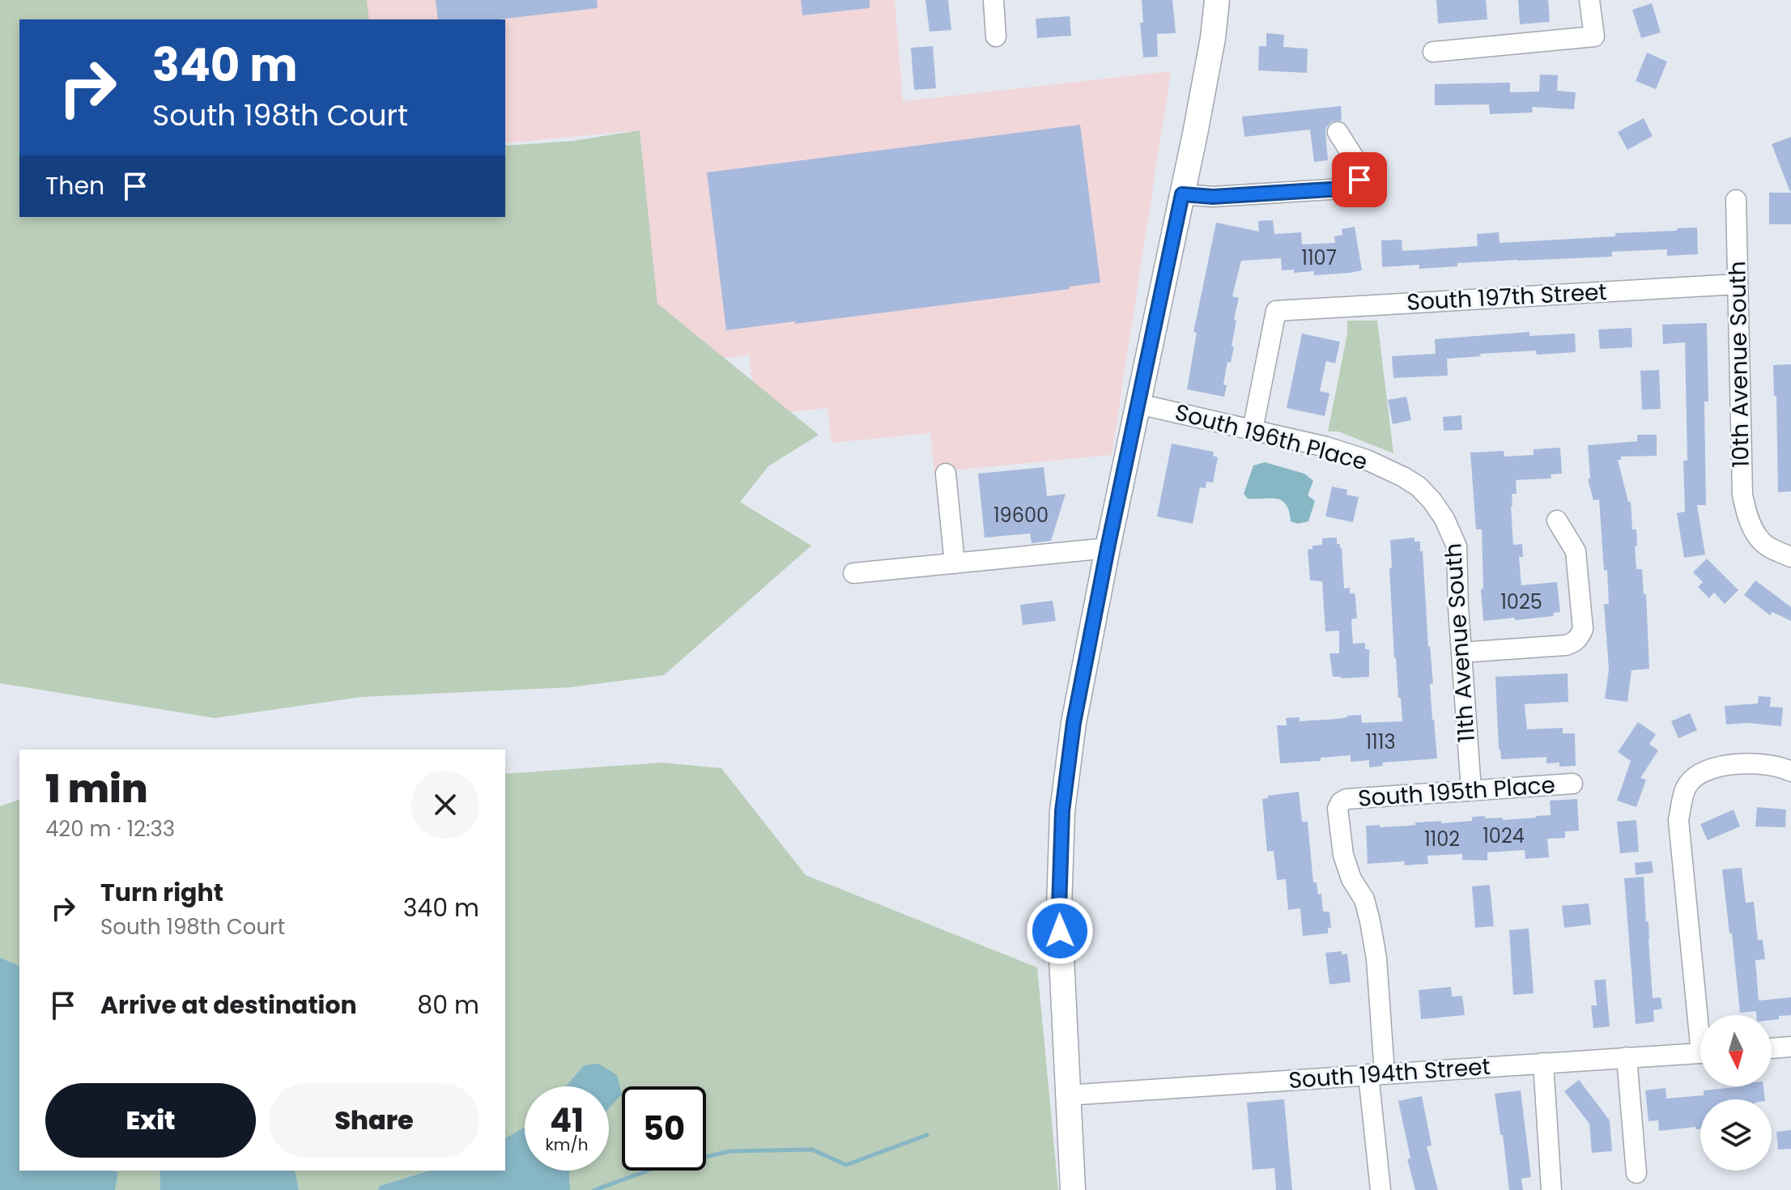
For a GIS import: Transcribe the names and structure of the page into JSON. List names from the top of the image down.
{
  "streets": {
    "street": [
      "South 197th Street",
      "10th Avenue South",
      "South 196th Place",
      "11th Avenue South",
      "South 195th Place",
      "South 194th Street"
    ]
  },
  "crossings": [
    ["South 197th Street", "10th Avenue South"],
    ["South 197th Street", "South 196th Place"],
    ["South 196th Place", "11th Avenue South"],
    ["11th Avenue South", "South 195th Place"],
    ["South 195th Place", "South 194th Street"]
  ],
  "house_numbers": [
    "1107",
    "19600",
    "1025",
    "1113",
    "1024",
    "1102"
  ],
  "north": "bottom",
  "page": {
    "turn": ["340 m", "South 198th Court"],
    "then": "Then",
    "heading": ["1 min", "420 m · 12:33"],
    "list": [
      {
        "name": "Turn right",
        "note": "South 198th Court",
        "value": "340 m"
      },
      {
        "name": "Arrive at destination",
        "value": "80 m"
      }
    ],
    "buttons": ["Exit", "Share"],
    "speed": "41 km/h",
    "limit": "50"
  }
}
